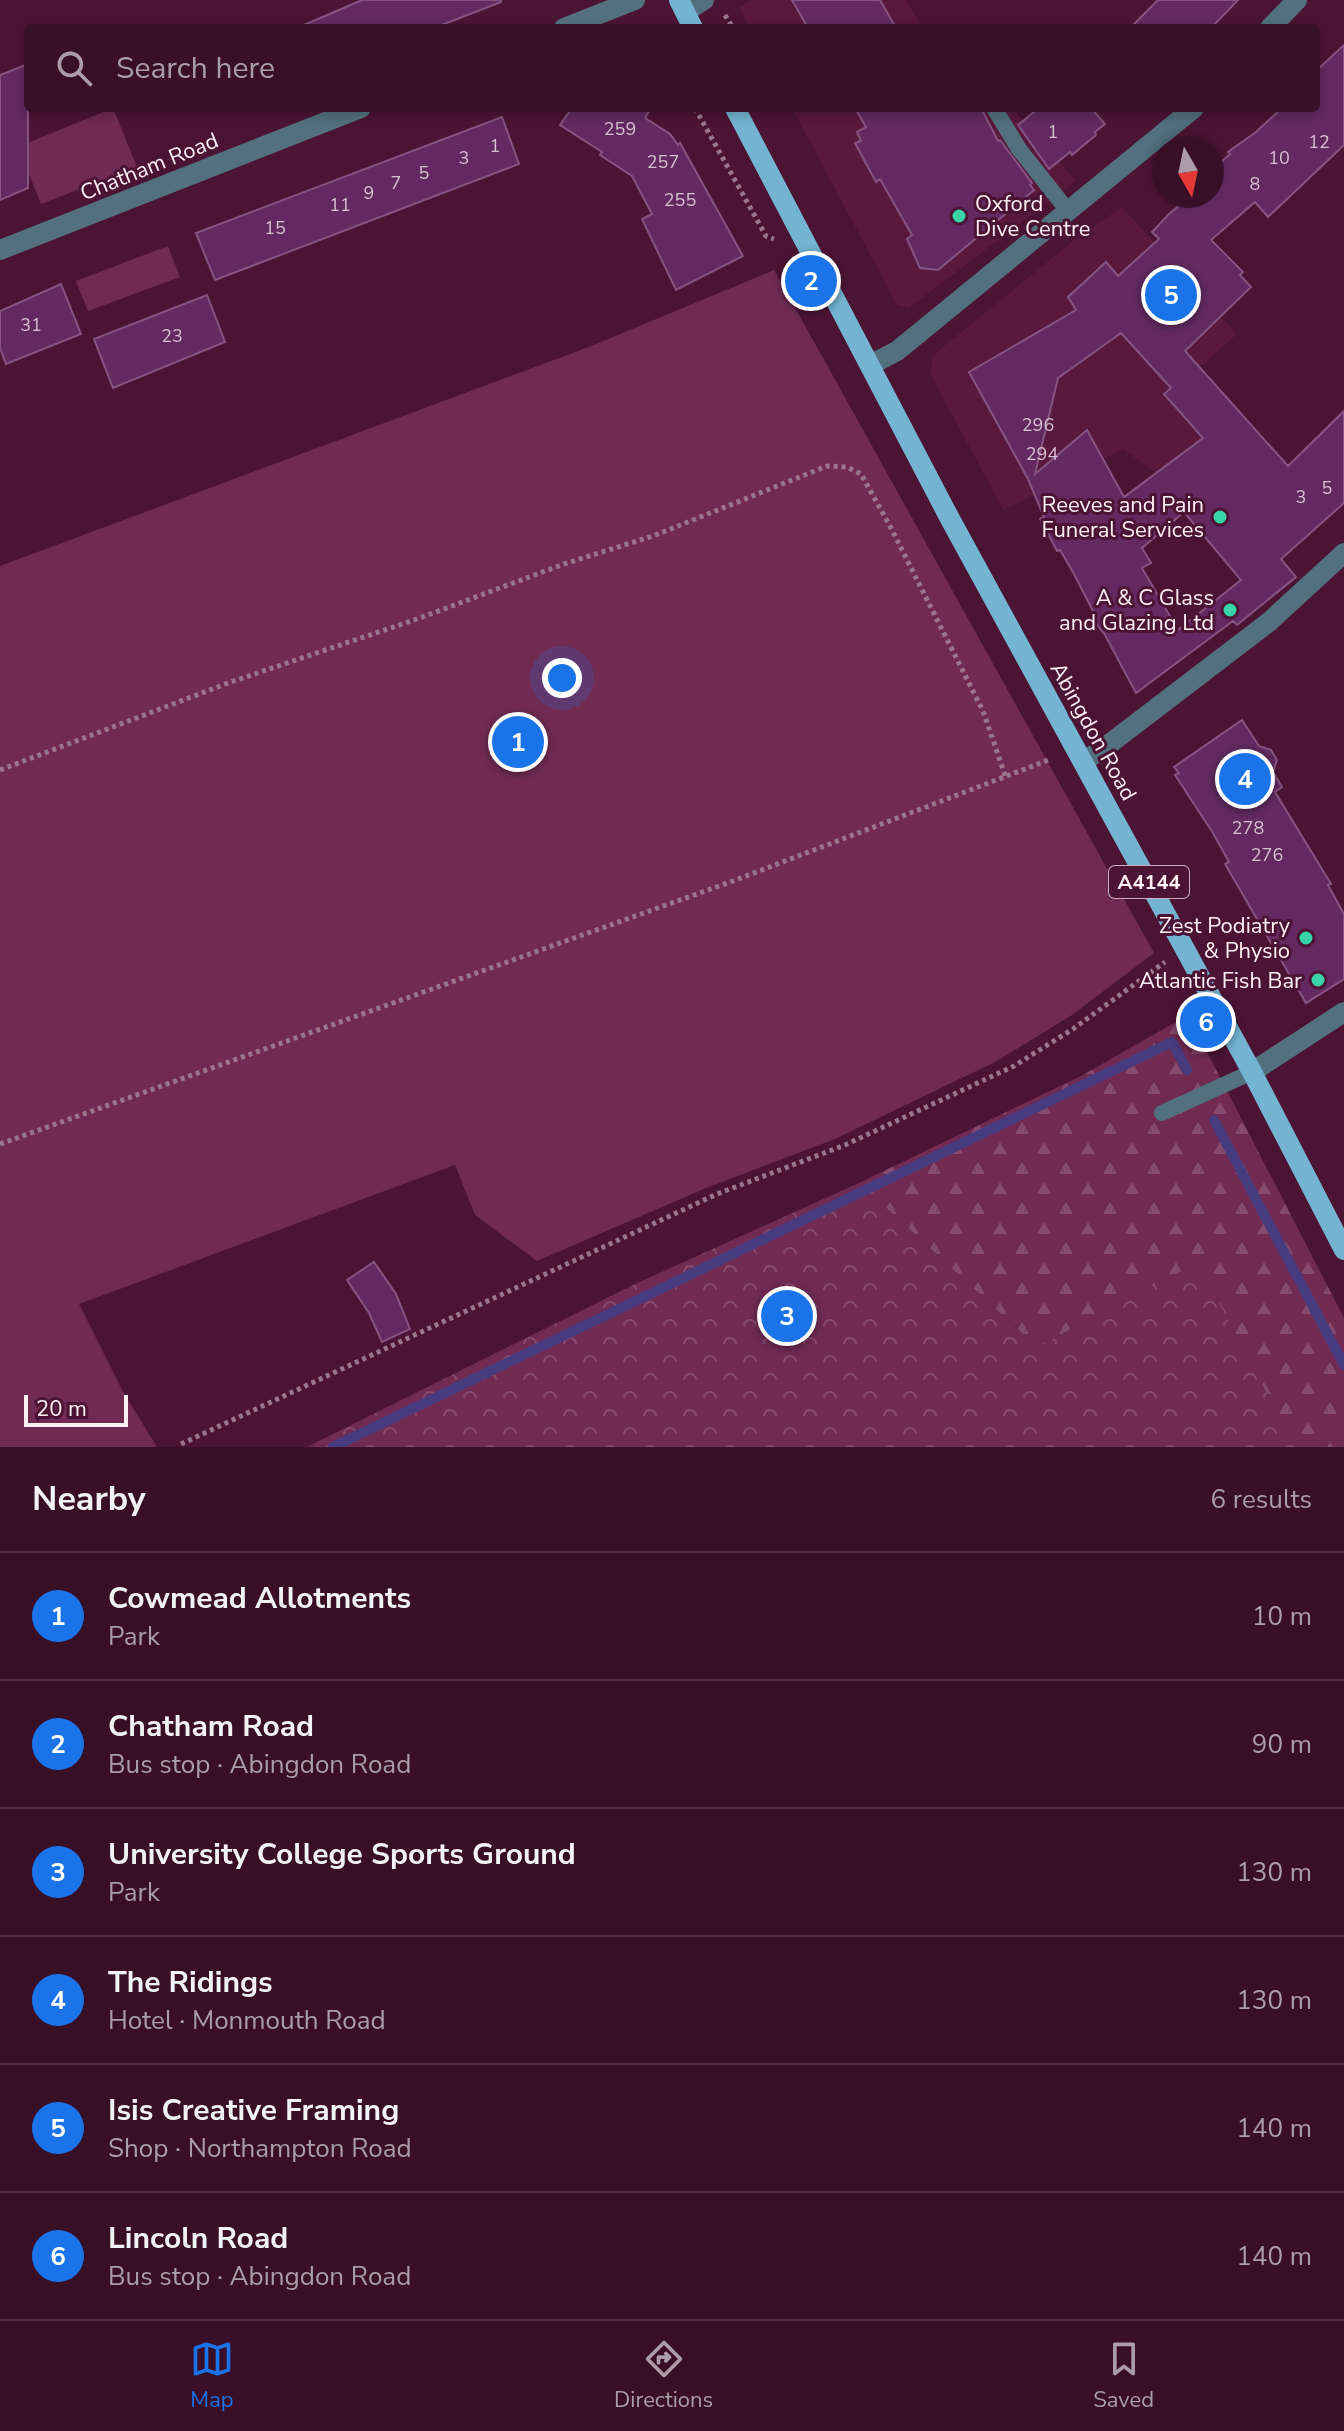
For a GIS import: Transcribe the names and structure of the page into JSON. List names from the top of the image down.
{
  "streets": {
    "main road": ["Abingdon Road", "A4144"],
    "street": ["Chatham Road"]
  },
  "places": [
    "Oxford Dive Centre",
    "Reeves and Pain Funeral Services",
    "A & C Glass and Glazing Ltd",
    "Zest Podiatry & Physio",
    "Atlantic Fish Bar"
  ],
  "house_numbers": [
    "259",
    "1",
    "12",
    "1",
    "3",
    "10",
    "257",
    "5",
    "7",
    "8",
    "9",
    "255",
    "11",
    "15",
    "31",
    "23",
    "296",
    "294",
    "5",
    "3",
    "278",
    "276"
  ],
  "scale_bar": "20 m",
  "north": "bottom",
  "page": {
    "search": "Search here",
    "pins": [
      "2",
      "5",
      "1",
      "4",
      "6",
      "3"
    ],
    "scale": "20 m",
    "heading": ["Nearby", "6 results"],
    "list": [
      {
        "mark": "1",
        "name": "Cowmead Allotments",
        "note": "Park",
        "value": "10 m"
      },
      {
        "mark": "2",
        "name": "Chatham Road",
        "note": "Bus stop · Abingdon Road",
        "value": "90 m"
      },
      {
        "mark": "3",
        "name": "University College Sports Ground",
        "note": "Park",
        "value": "130 m"
      },
      {
        "mark": "4",
        "name": "The Ridings",
        "note": "Hotel · Monmouth Road",
        "value": "130 m"
      },
      {
        "mark": "5",
        "name": "Isis Creative Framing",
        "note": "Shop · Northampton Road",
        "value": "140 m"
      },
      {
        "mark": "6",
        "name": "Lincoln Road",
        "note": "Bus stop · Abingdon Road",
        "value": "140 m"
      }
    ],
    "nav": ["Map", "Directions", "Saved"]
  }
}
